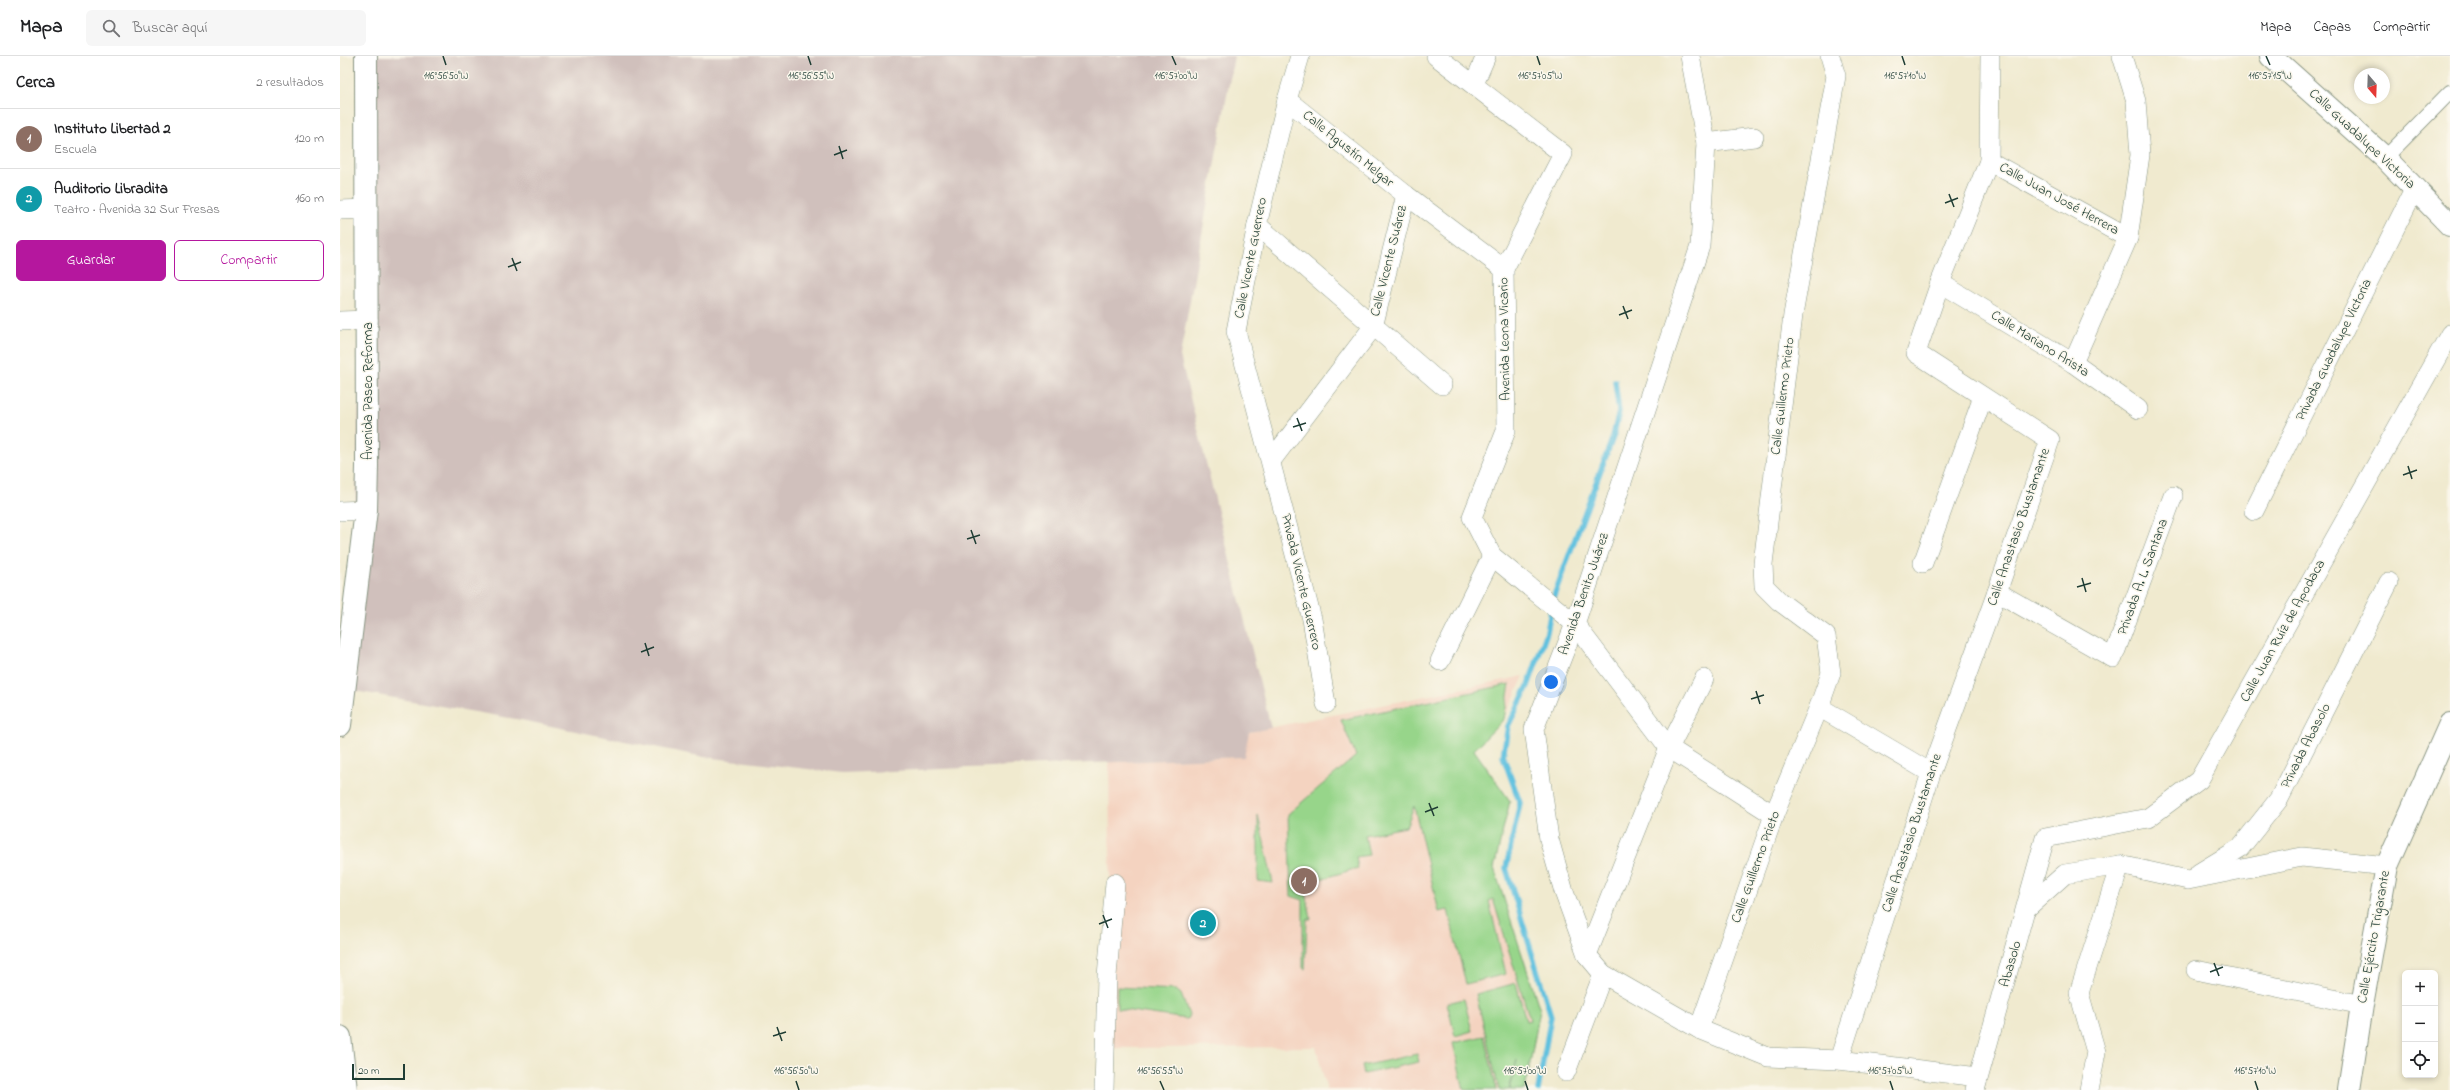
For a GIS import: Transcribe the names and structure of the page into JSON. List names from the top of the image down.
{
  "streets": {
    "main road": ["Calle Guadalupe Victoria", "Avenida Paseo Reforma", "Calle Ejército Trigarante"],
    "street": [
      "Calle Agustín Melgar",
      "Calle Juan José Herrera",
      "Calle Vicente Guerrero",
      "Calle Vicente Suárez",
      "Avenida Leona Vicario",
      "Calle Mariano Arista",
      "Privada Guadalupe Victoria",
      "Calle Guillermo Prieto",
      "Calle Anastasio Bustamante",
      "Privada A. L. Santana",
      "Privada Vicente Guerrero",
      "Avenida Benito Juárez",
      "Calle Juan Ruíz de Apodaca",
      "Privada Abasolo",
      "Abasolo"
    ]
  },
  "crossings": [
    ["Calle Guadalupe Victoria", "Privada Guadalupe Victoria"],
    ["Calle Agustín Melgar", "Calle Vicente Guerrero"],
    ["Calle Agustín Melgar", "Calle Vicente Suárez"],
    ["Calle Agustín Melgar", "Avenida Leona Vicario"],
    ["Calle Juan José Herrera", "Calle Anastasio Bustamante"],
    ["Calle Vicente Guerrero", "Calle Vicente Suárez"],
    ["Calle Vicente Guerrero", "Privada Vicente Guerrero"],
    ["Calle Vicente Suárez", "Privada Vicente Guerrero"],
    ["Avenida Leona Vicario", "Avenida Benito Juárez"],
    ["Calle Mariano Arista", "Calle Anastasio Bustamante"],
    ["Calle Guillermo Prieto", "Avenida Benito Juárez"],
    ["Calle Anastasio Bustamante", "Privada A. L. Santana"],
    ["Calle Anastasio Bustamante", "Avenida Benito Juárez"],
    ["Avenida Benito Juárez", "Abasolo"],
    ["Calle Juan Ruíz de Apodaca", "Abasolo"]
  ],
  "scale_bar": "20 m",
  "north": "bottom",
  "page": {
    "header": "Mapa",
    "search": "Buscar aquí",
    "nav": ["Mapa", "Capas", "Compartir"],
    "heading": ["Cerca", "2 resultados"],
    "list": [
      {
        "mark": "1",
        "name": "Instituto Libertad 2",
        "note": "Escuela",
        "value": "120 m"
      },
      {
        "mark": "2",
        "name": "Auditorio Libradita",
        "note": "Teatro · Avenida 32 Sur Fresas",
        "value": "160 m"
      }
    ],
    "buttons": ["Guardar", "Compartir"],
    "pins": ["1", "2"],
    "map_buttons": ["+", "−"],
    "scale": "20 m"
  },
  "coordinates": [
    "116°56'50\"W",
    "116°56'55\"W",
    "116°57'00\"W",
    "116°57'05\"W",
    "116°57'10\"W",
    "116°57'15\"W"
  ]
}
